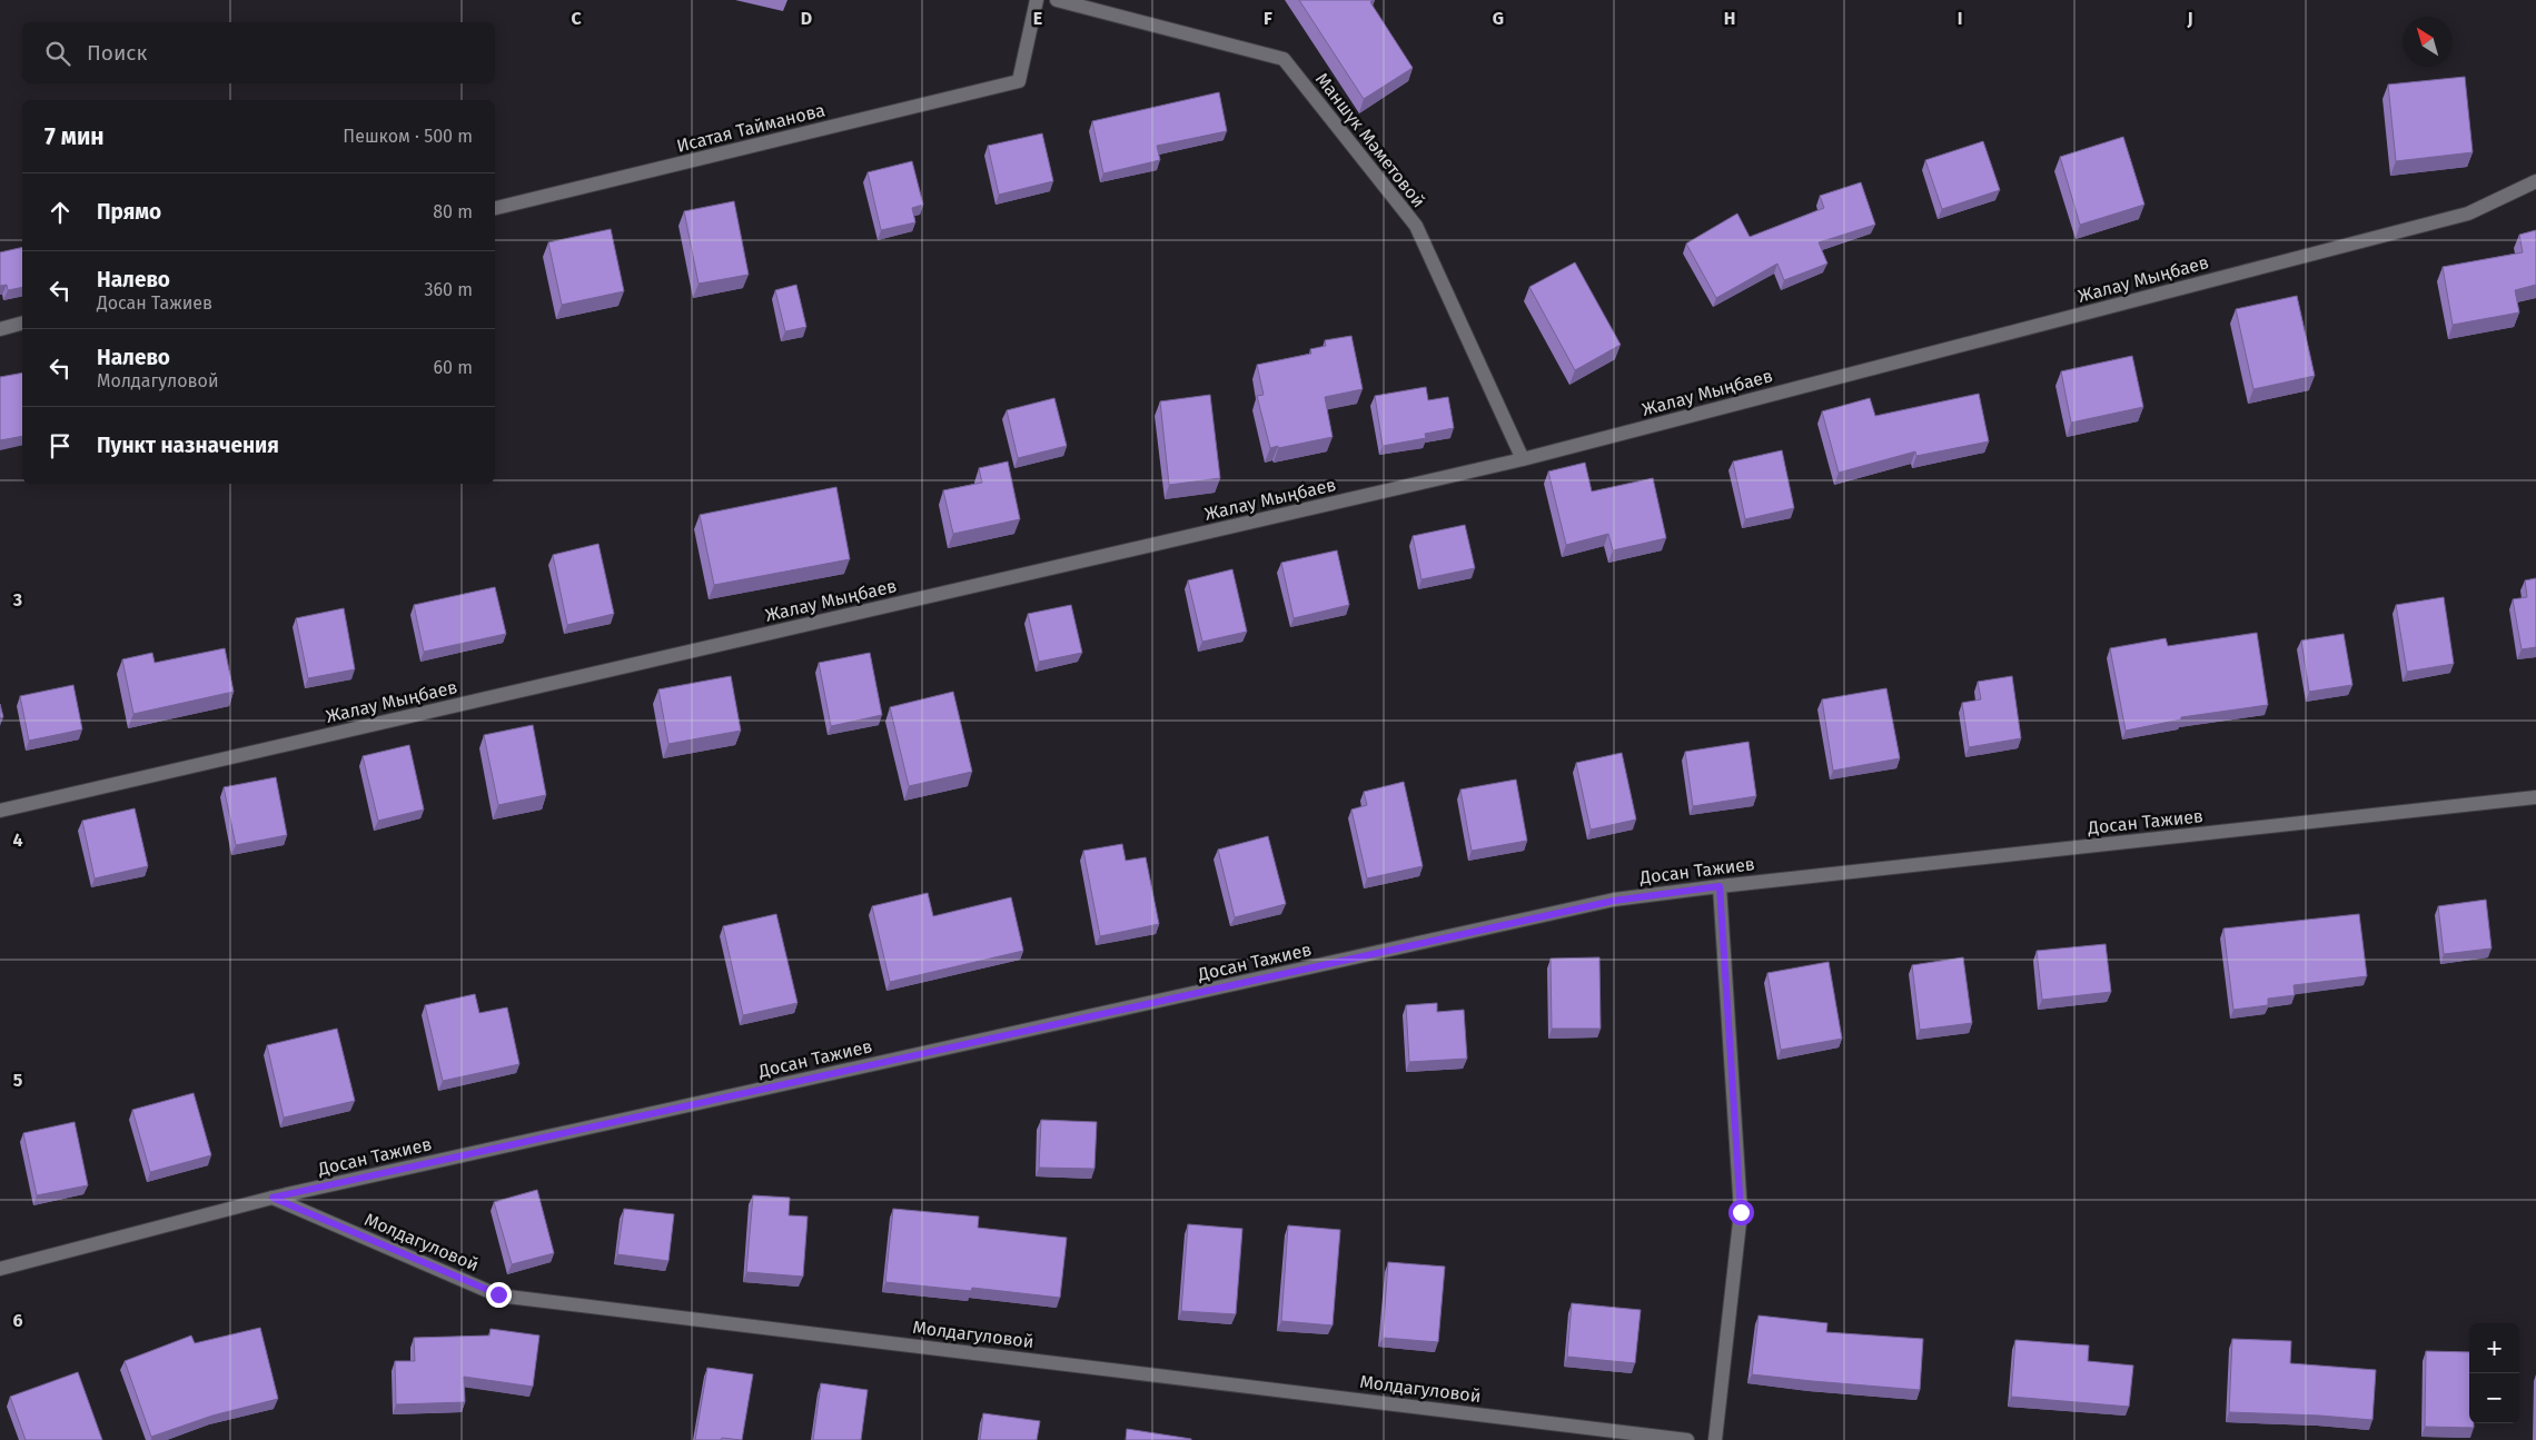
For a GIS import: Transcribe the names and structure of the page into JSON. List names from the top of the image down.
{
  "streets": {
    "street": [
      "Исатая Тайманова",
      "Маншүк Мәметовой",
      "Жалау Мыңбаев",
      "Досан Тажиев",
      "Молдагуловой"
    ]
  },
  "crossings": [
    ["Маншүк Мәметовой", "Жалау Мыңбаев"],
    ["Досан Тажиев", "Молдагуловой"]
  ],
  "north": "top left",
  "page": {
    "search": "Поиск",
    "heading": ["7 мин", "Пешком · 500 m"],
    "list": [
      ["Прямо", "80 m"],
      ["Налево", "Досан Тажиев", "360 m"],
      ["Налево", "Молдагуловой", "60 m"],
      "Пункт назначения"
    ],
    "map_buttons": ["+", "−"]
  },
  "grid": {
    "columns": [
      "C",
      "D",
      "E",
      "F",
      "G",
      "H",
      "I",
      "J"
    ],
    "rows": [
      "3",
      "4",
      "5",
      "6"
    ]
  }
}
